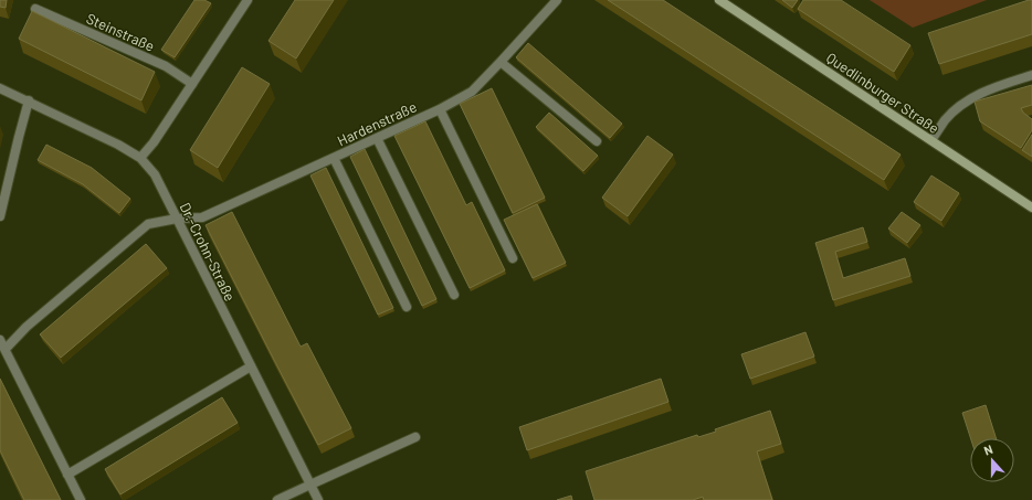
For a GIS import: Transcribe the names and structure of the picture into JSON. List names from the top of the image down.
{
  "streets": {
    "main road": ["Quedlinburger Straße"],
    "street": ["Steinstraße", "Hardenstraße", "Dr.-Crohn-Straße"]
  },
  "crossings": [
    ["Hardenstraße", "Dr.-Crohn-Straße"]
  ],
  "north": "top"
}
